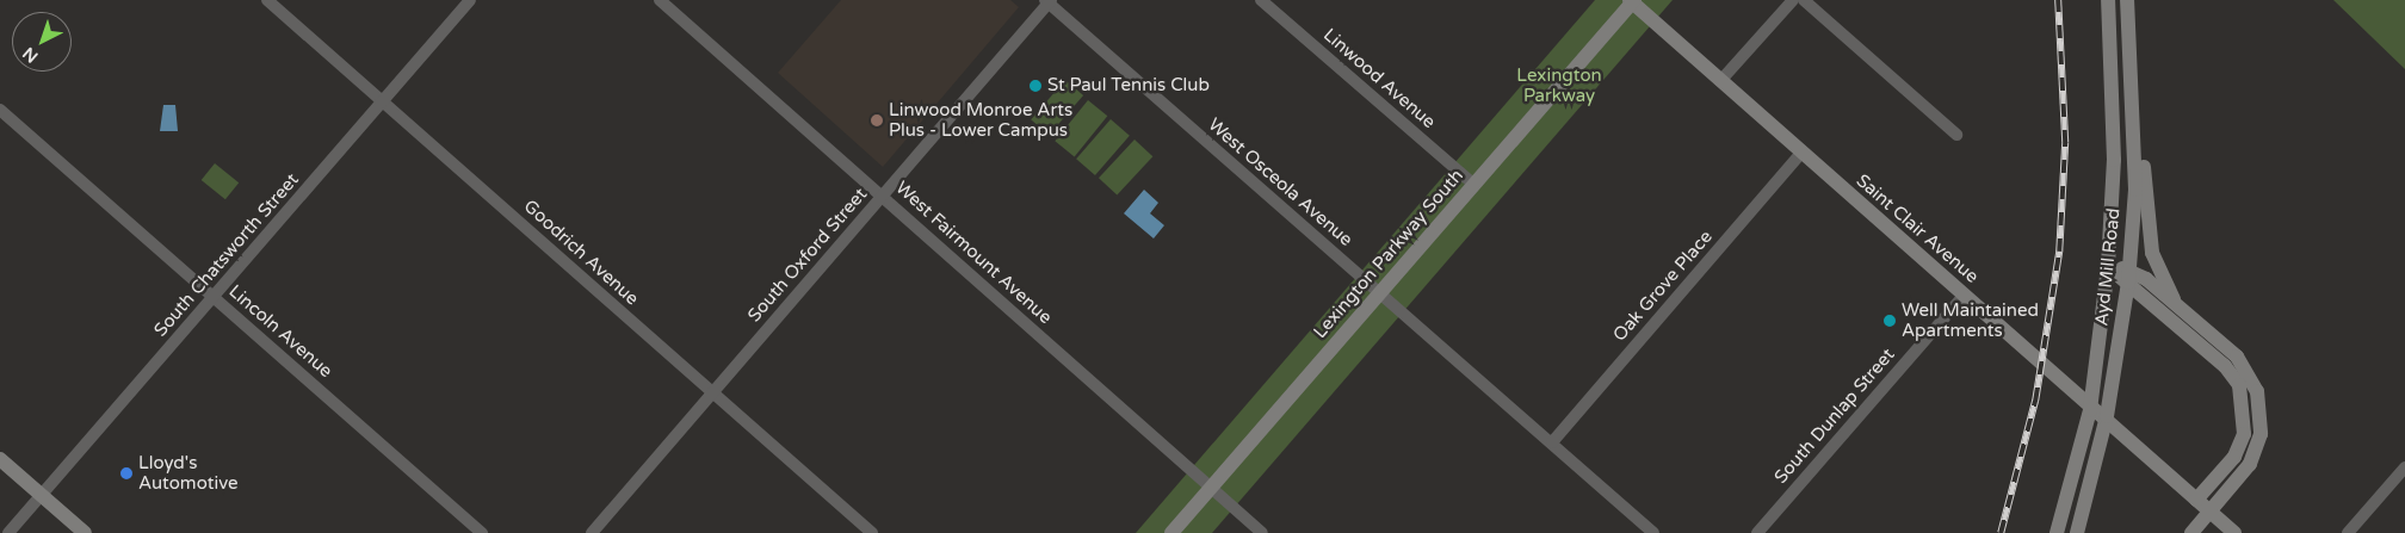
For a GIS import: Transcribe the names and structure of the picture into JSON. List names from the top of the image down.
{
  "streets": {
    "main road": ["Saint Clair Avenue", "Lexington Parkway South", "Ayd Mill Road"],
    "street": [
      "Linwood Avenue",
      "West Osceola Avenue",
      "Goodrich Avenue",
      "West Fairmount Avenue",
      "South Chatsworth Street",
      "South Oxford Street",
      "Oak Grove Place",
      "Lincoln Avenue",
      "South Dunlap Street"
    ]
  },
  "crossings": [
    ["Linwood Avenue", "Lexington Parkway South"],
    ["West Osceola Avenue", "Lexington Parkway South"],
    ["West Osceola Avenue", "South Oxford Street"],
    ["West Osceola Avenue", "Oak Grove Place"],
    ["Saint Clair Avenue", "Lexington Parkway South"],
    ["Saint Clair Avenue", "Oak Grove Place"],
    ["Saint Clair Avenue", "South Dunlap Street"],
    ["Goodrich Avenue", "South Chatsworth Street"],
    ["Goodrich Avenue", "South Oxford Street"],
    ["West Fairmount Avenue", "Lexington Parkway South"],
    ["West Fairmount Avenue", "South Oxford Street"],
    ["South Chatsworth Street", "Lincoln Avenue"]
  ],
  "parks": ["Lexington Parkway"],
  "places": [
    "St Paul Tennis Club",
    "Linwood Monroe Arts Plus - Lower Campus",
    "Well Maintained Apartments",
    "Lloyd's Automotive"
  ],
  "north": "bottom left"
}
